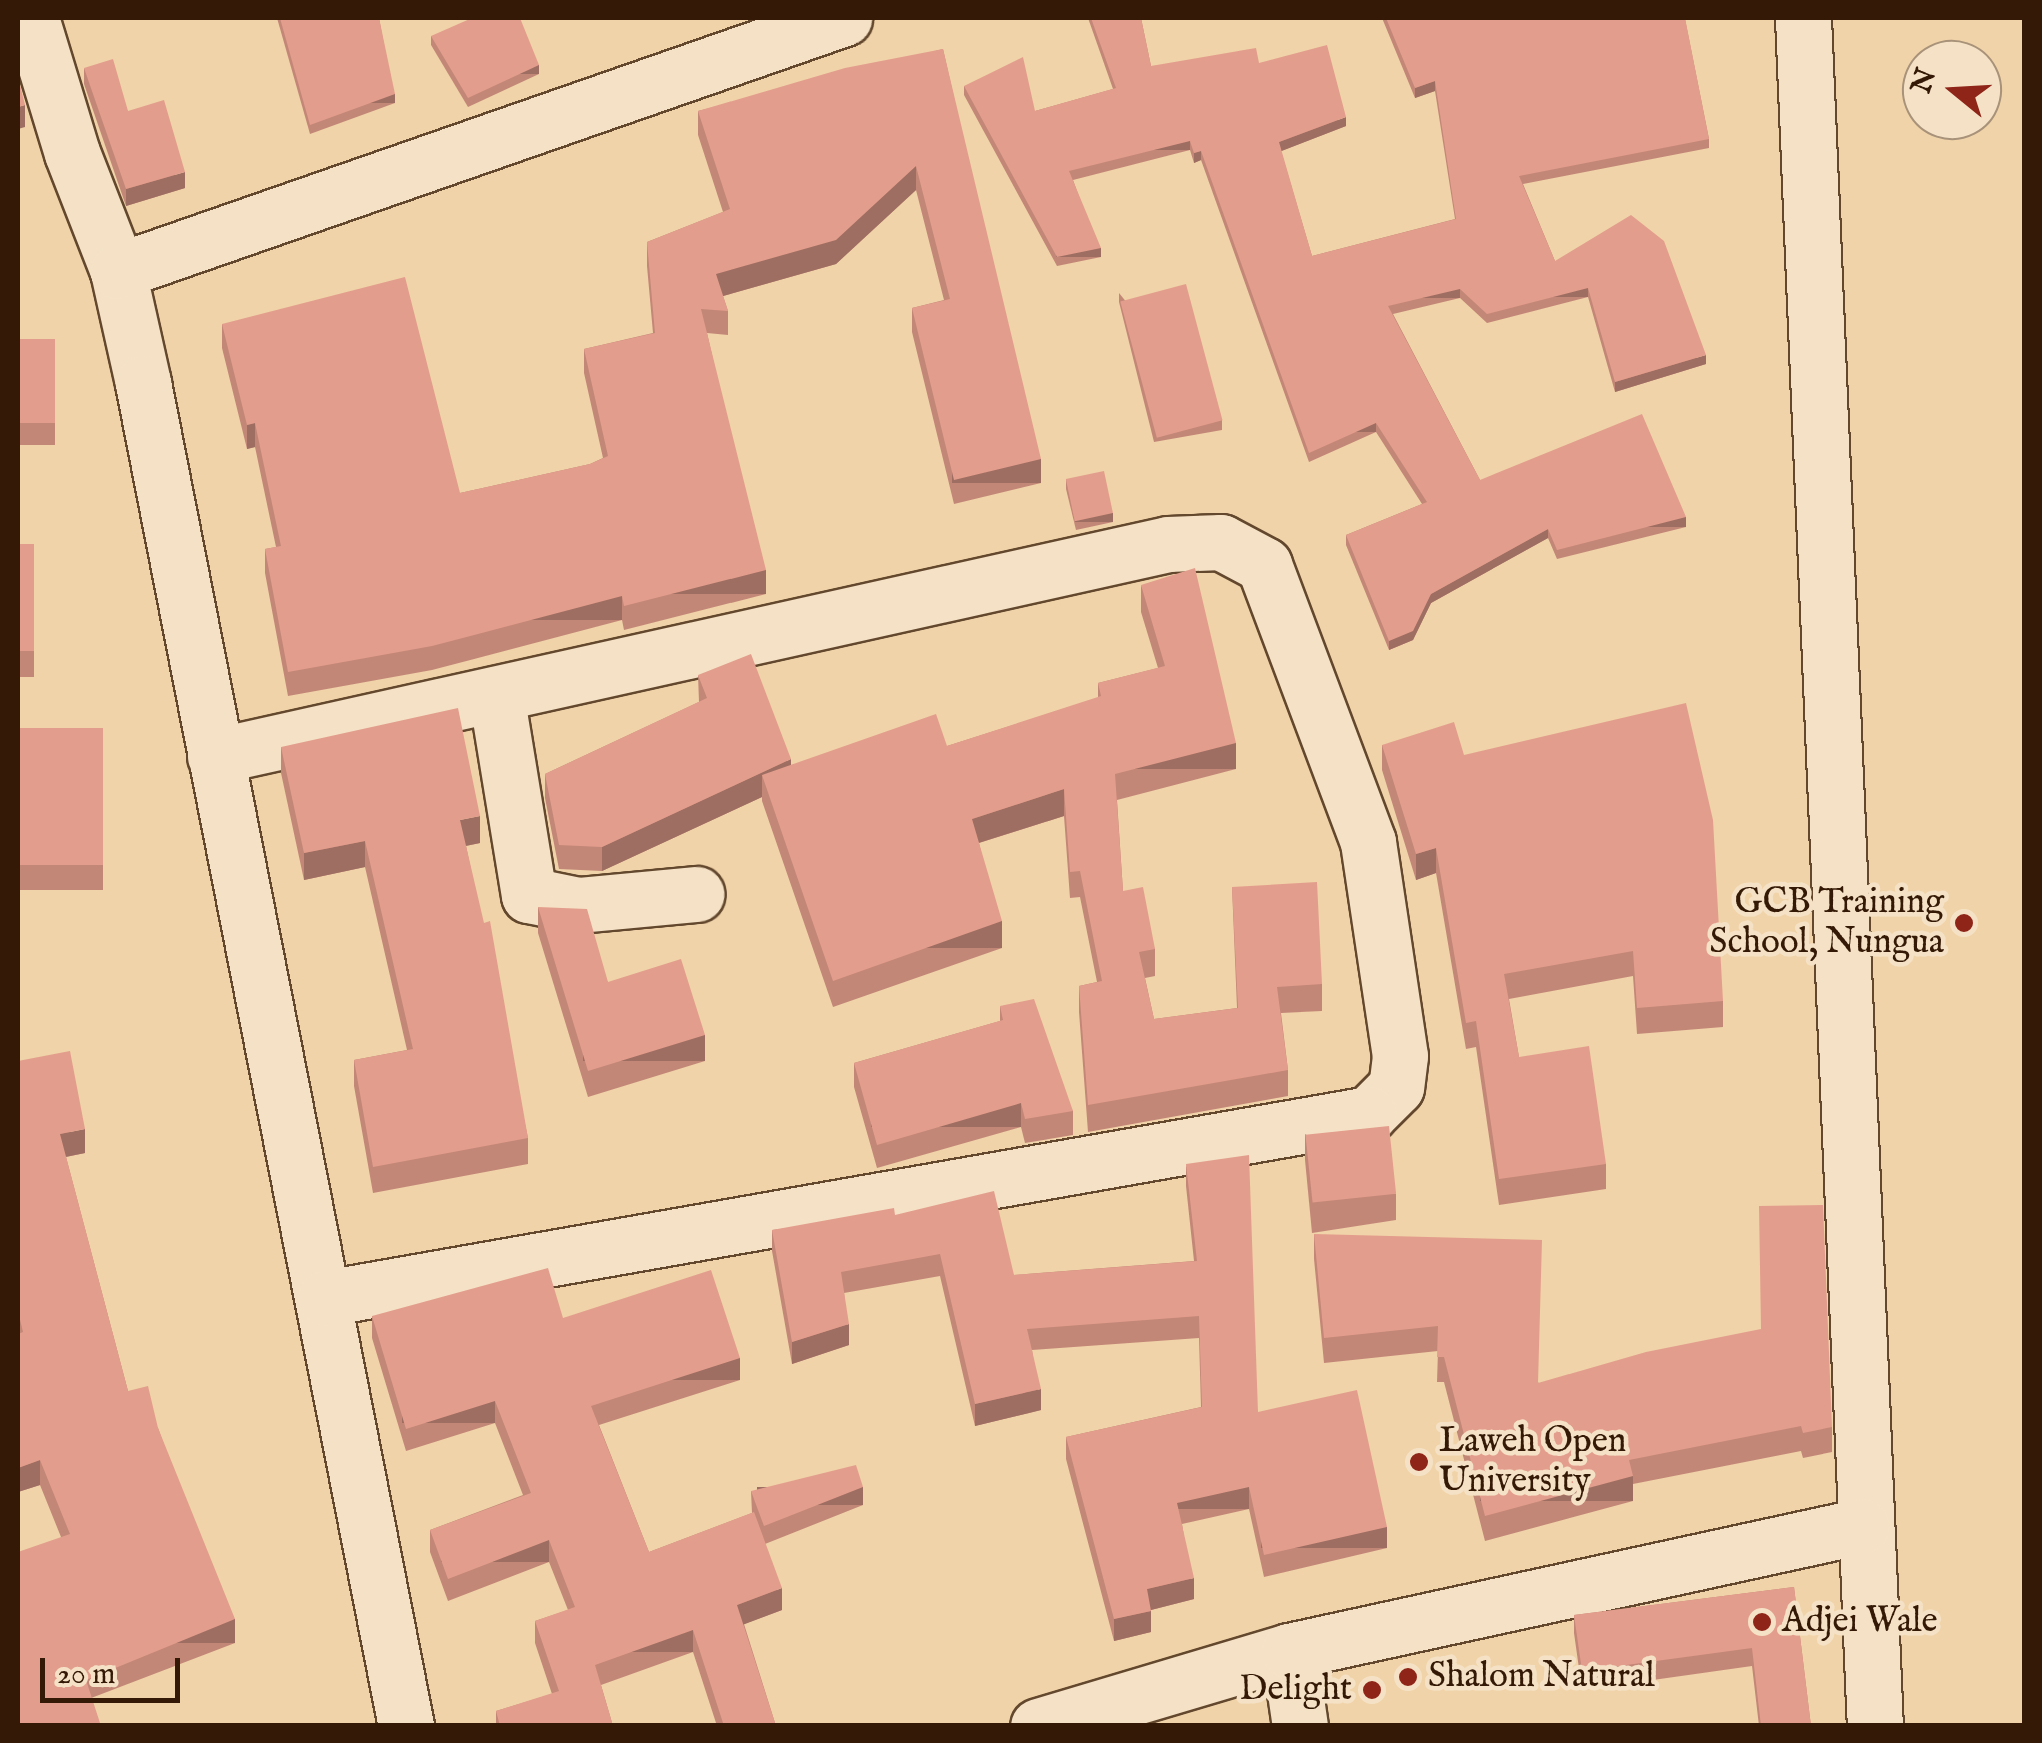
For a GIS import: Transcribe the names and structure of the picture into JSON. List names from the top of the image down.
{
  "places": [
    "GCB Training School, Nungua",
    "Laweh Open University",
    "Adjei Wale",
    "Shalom Natural",
    "Delight"
  ],
  "scale_bar": "20 m",
  "north": "left"
}
